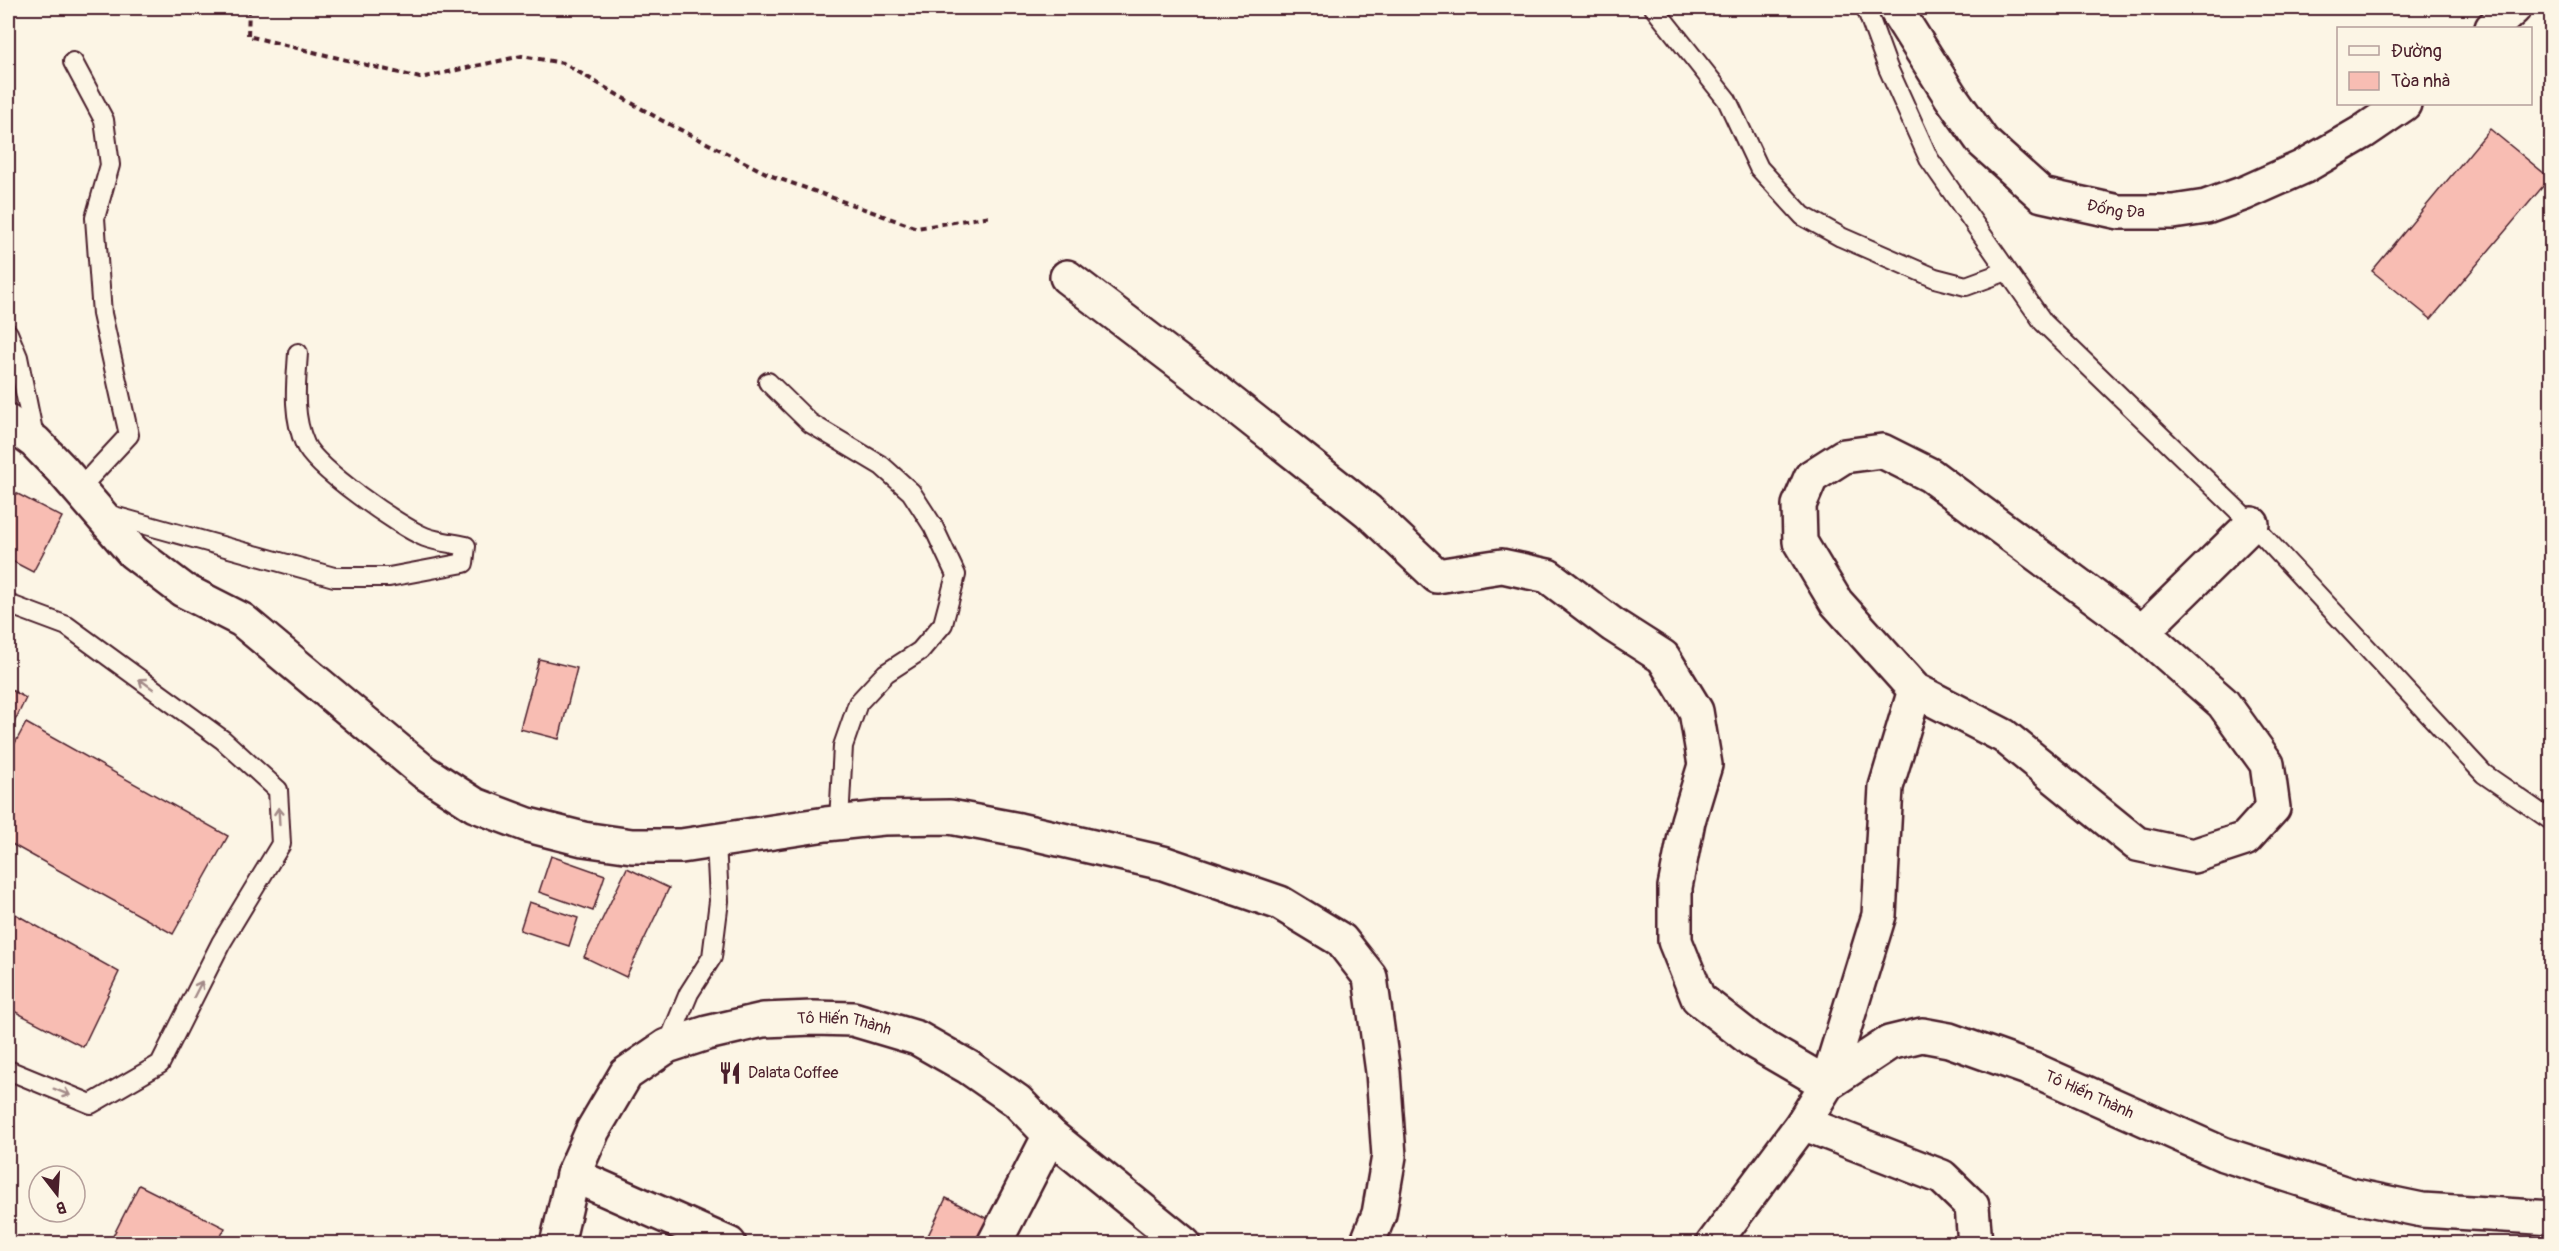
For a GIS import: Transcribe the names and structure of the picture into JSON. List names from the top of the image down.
{
  "streets": {
    "street": ["Đống Đa", "Tô Hiến Thành"]
  },
  "places": {
    "restaurant": ["Dalata Coffee"]
  },
  "legend": ["Đường", "Tòa nhà"],
  "north": "bottom"
}
